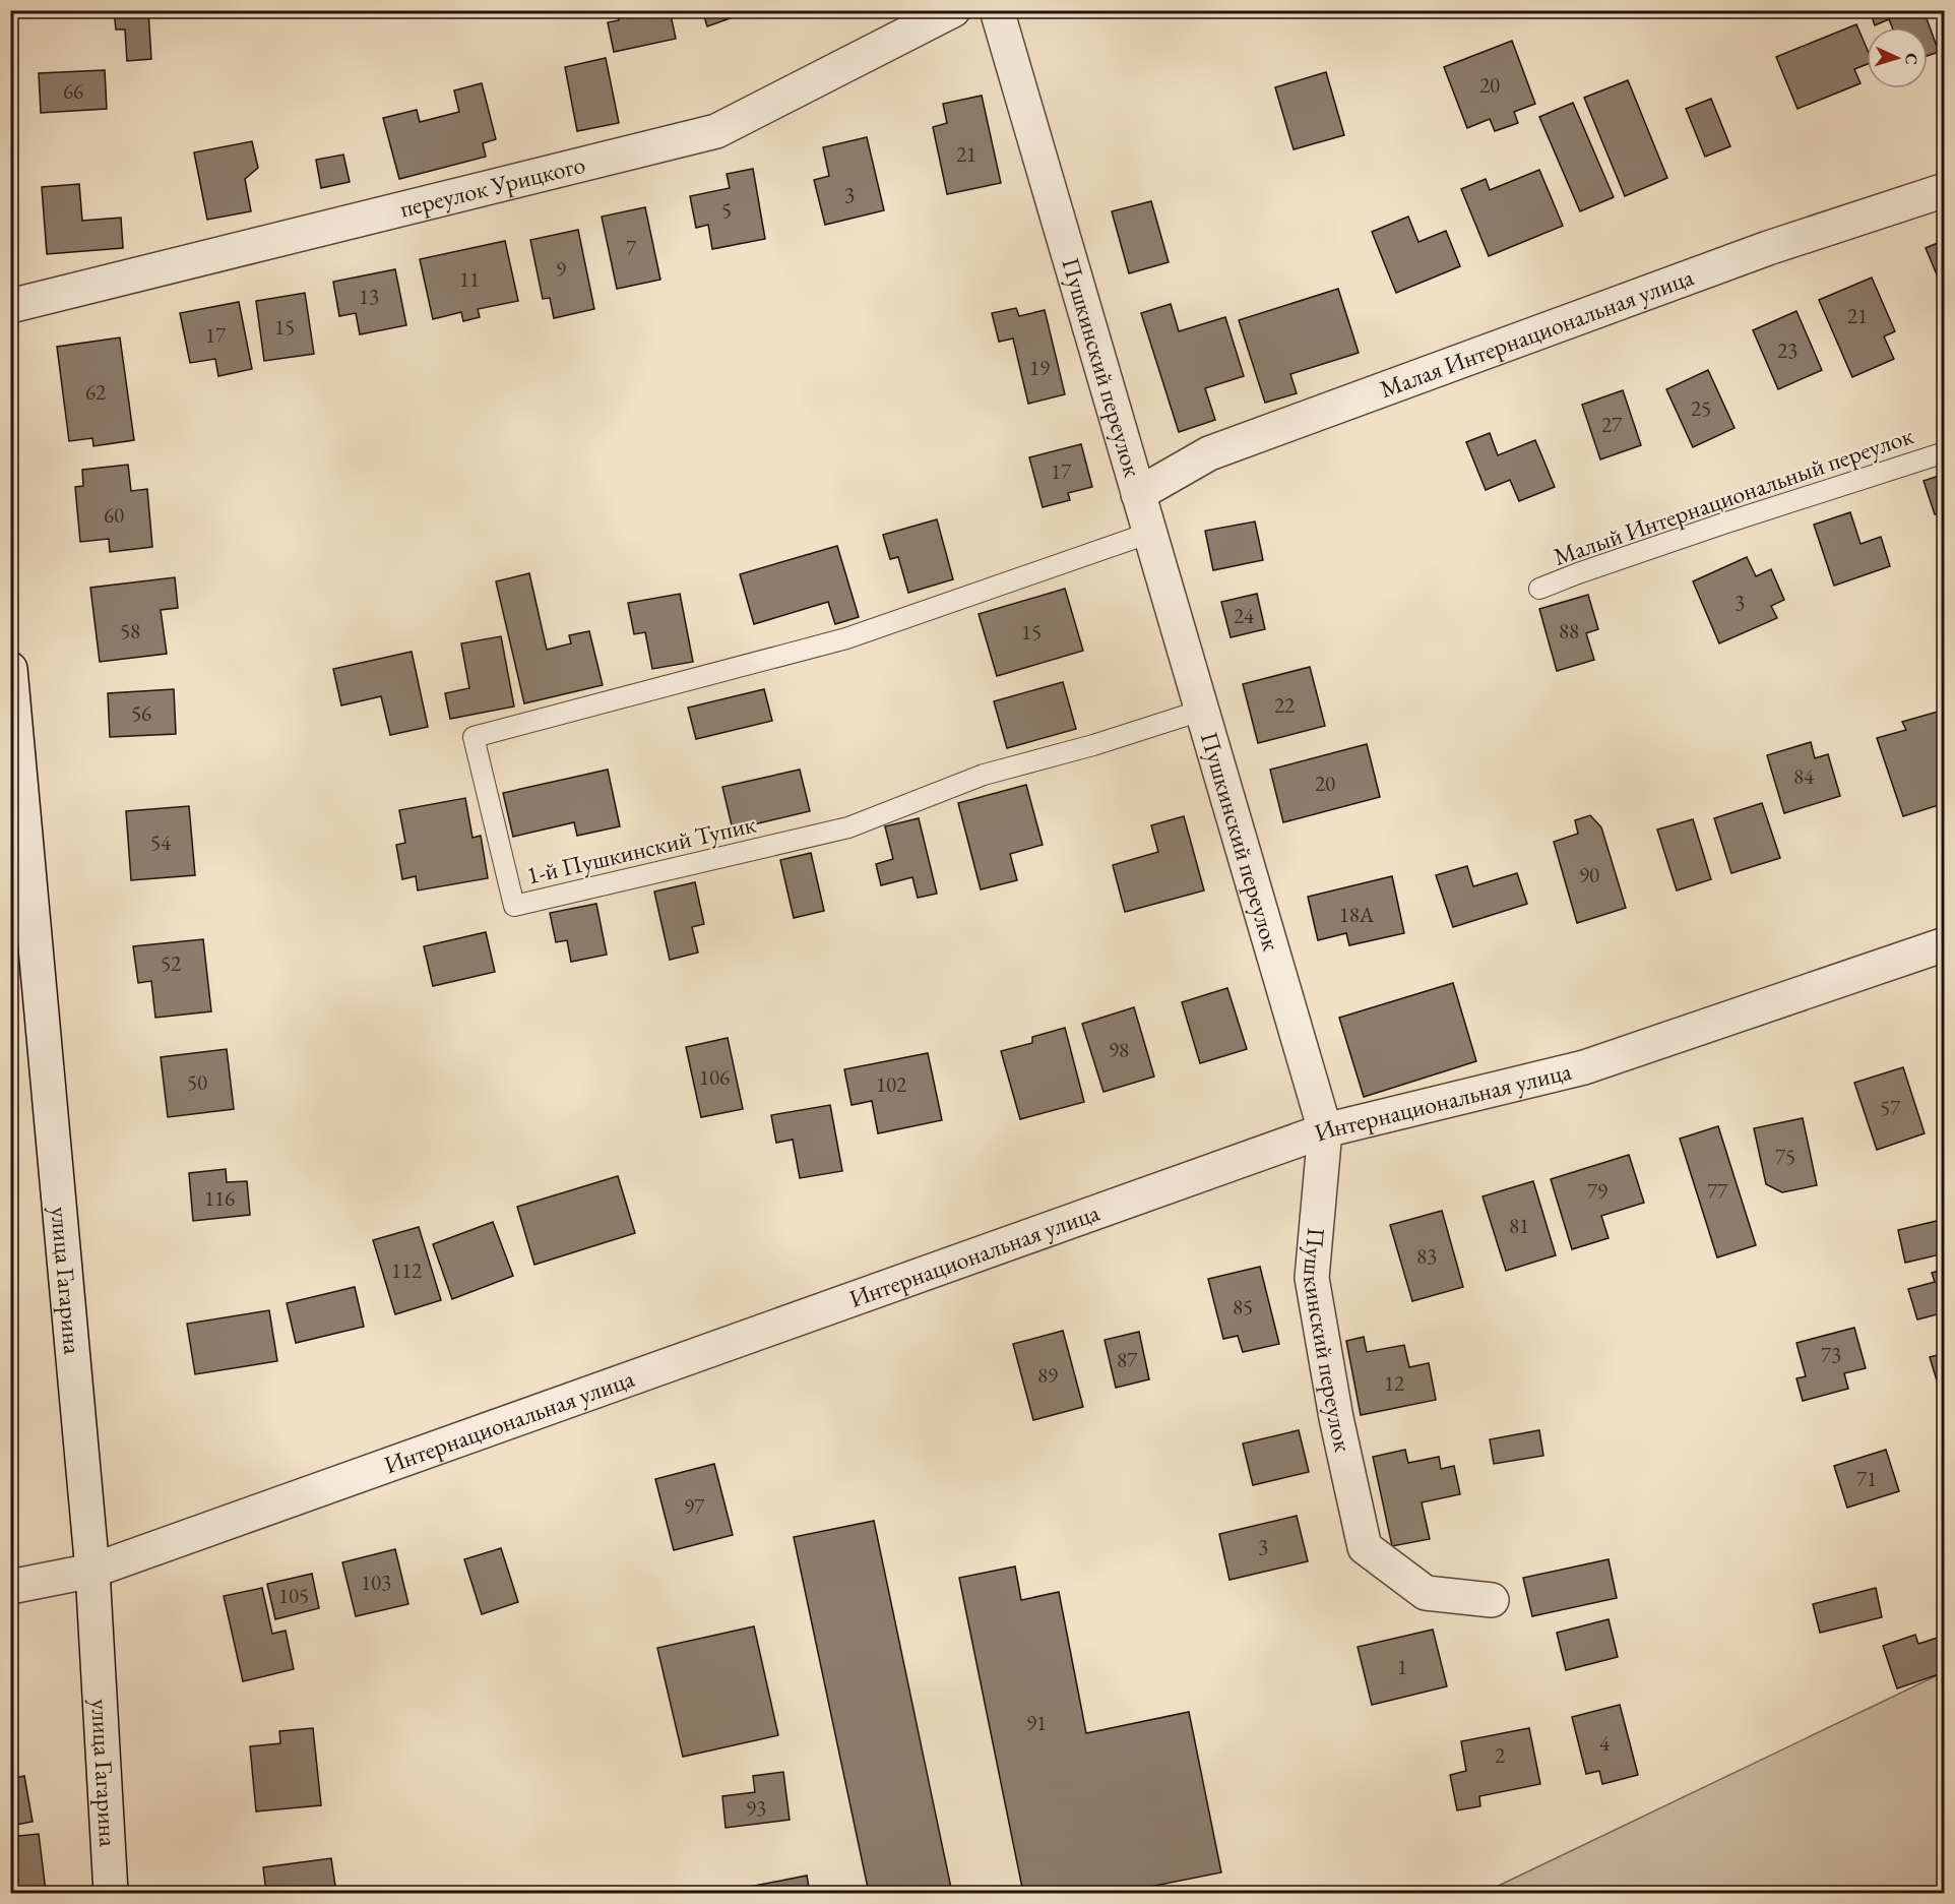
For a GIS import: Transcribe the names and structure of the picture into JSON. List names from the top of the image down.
{
  "streets": {
    "street": [
      "переулок Урицкого",
      "Малая Интернациональная улица",
      "Пушкинский переулок",
      "Интернациональная улица",
      "улица Гагарина"
    ],
    "lane": ["Малый Интернациональный переулок", "1-й Пушкинский Тупик"]
  },
  "crossings": [
    ["Малая Интернациональная улица", "Пушкинский переулок"],
    ["Пушкинский переулок", "1-й Пушкинский Тупик"],
    ["Пушкинский переулок", "Интернациональная улица"],
    ["Интернациональная улица", "улица Гагарина"]
  ],
  "house_numbers": [
    "20",
    "66",
    "21",
    "3",
    "5",
    "7",
    "9",
    "11",
    "13",
    "21",
    "15",
    "17",
    "23",
    "19",
    "62",
    "25",
    "27",
    "17",
    "60",
    "3",
    "24",
    "58",
    "88",
    "15",
    "22",
    "56",
    "84",
    "20",
    "54",
    "90",
    "18А",
    "52",
    "98",
    "106",
    "50",
    "102",
    "57",
    "75",
    "79",
    "77",
    "116",
    "81",
    "83",
    "112",
    "85",
    "73",
    "87",
    "89",
    "12",
    "71",
    "97",
    "3",
    "103",
    "105",
    "1",
    "91",
    "4",
    "2",
    "93"
  ],
  "north": "right"
}
